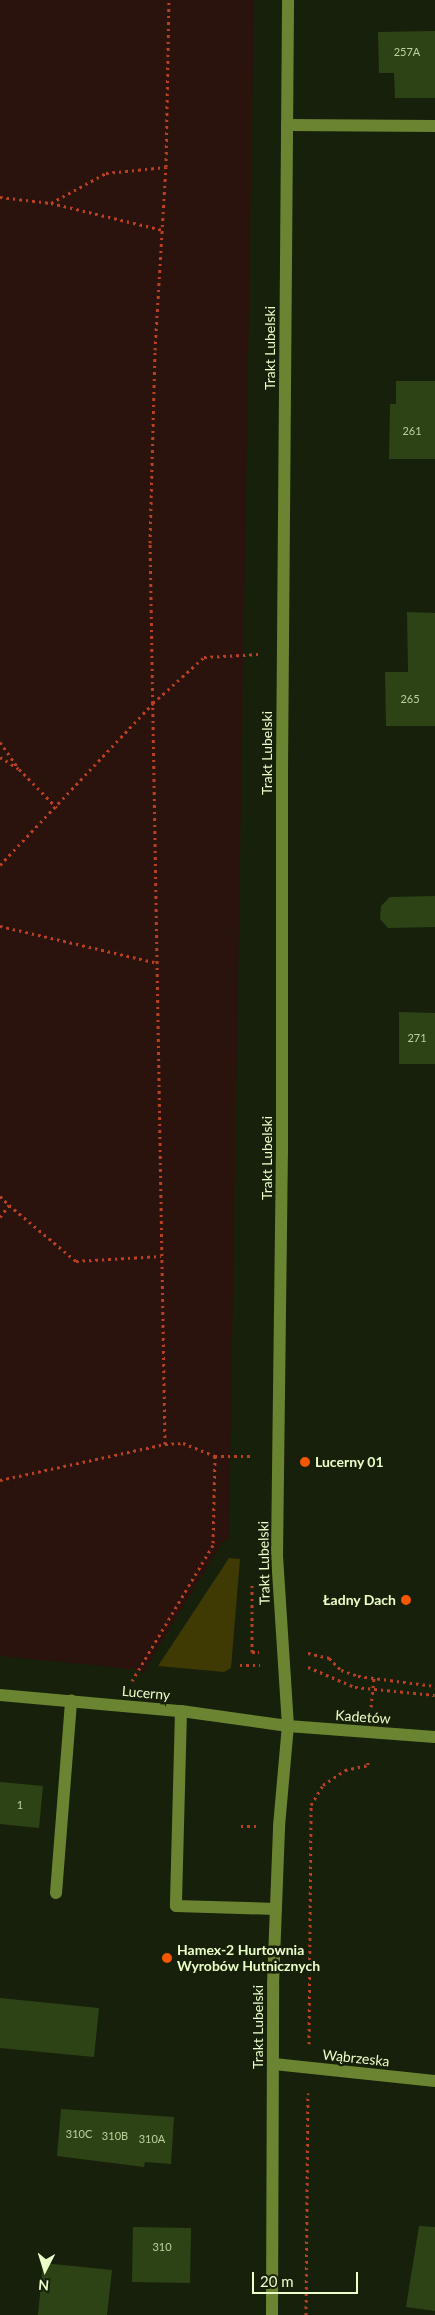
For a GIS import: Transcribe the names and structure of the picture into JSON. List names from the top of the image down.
{
  "streets": {
    "street": [
      "Trakt Lubelski",
      "Lucerny",
      "Kadetów",
      "Wąbrzeska"
    ]
  },
  "crossings": [
    ["Trakt Lubelski", "Lucerny"],
    ["Trakt Lubelski", "Kadetów"],
    ["Trakt Lubelski", "Wąbrzeska"],
    ["Lucerny", "Kadetów"]
  ],
  "places": ["Lucerny 01", "Ładny Dach", "Hamex-2 Hurtownia Wyrobów Hutnicznych"],
  "house_numbers": [
    "257A",
    "261",
    "265",
    "271",
    "1",
    "310C",
    "310B",
    "310A",
    "310"
  ],
  "scale_bar": "20 m",
  "north": "bottom"
}
